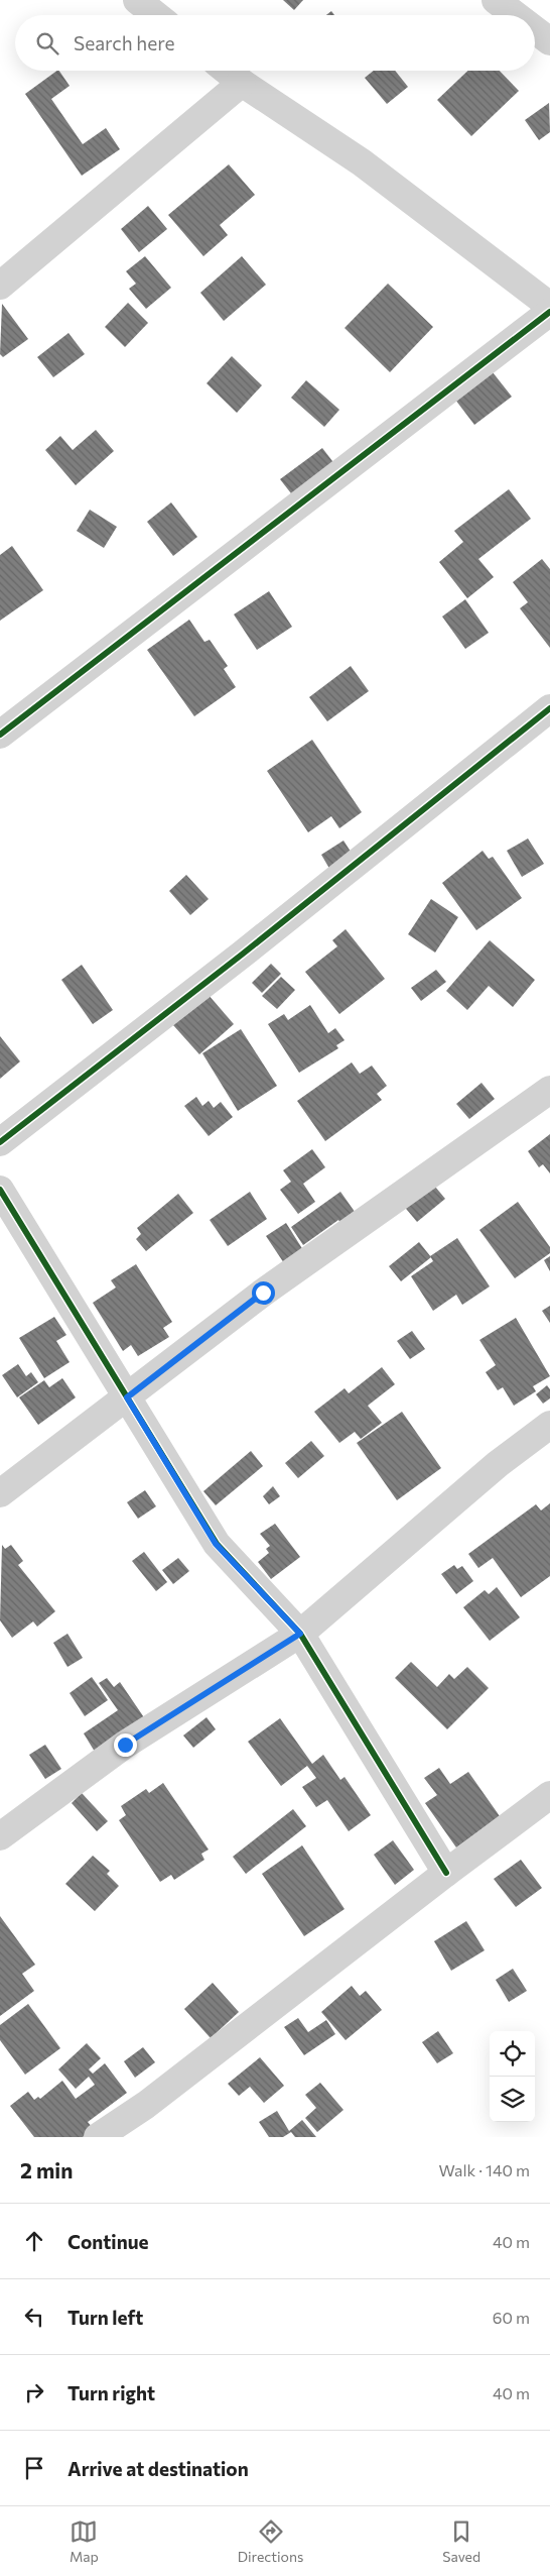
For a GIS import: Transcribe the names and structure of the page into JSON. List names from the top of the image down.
{
  "page": {
    "search": "Search here",
    "heading": ["2 min", "Walk · 140 m"],
    "list": [
      ["Continue", "40 m"],
      ["Turn left", "60 m"],
      ["Turn right", "40 m"],
      "Arrive at destination"
    ],
    "nav": ["Map", "Directions", "Saved"]
  }
}
